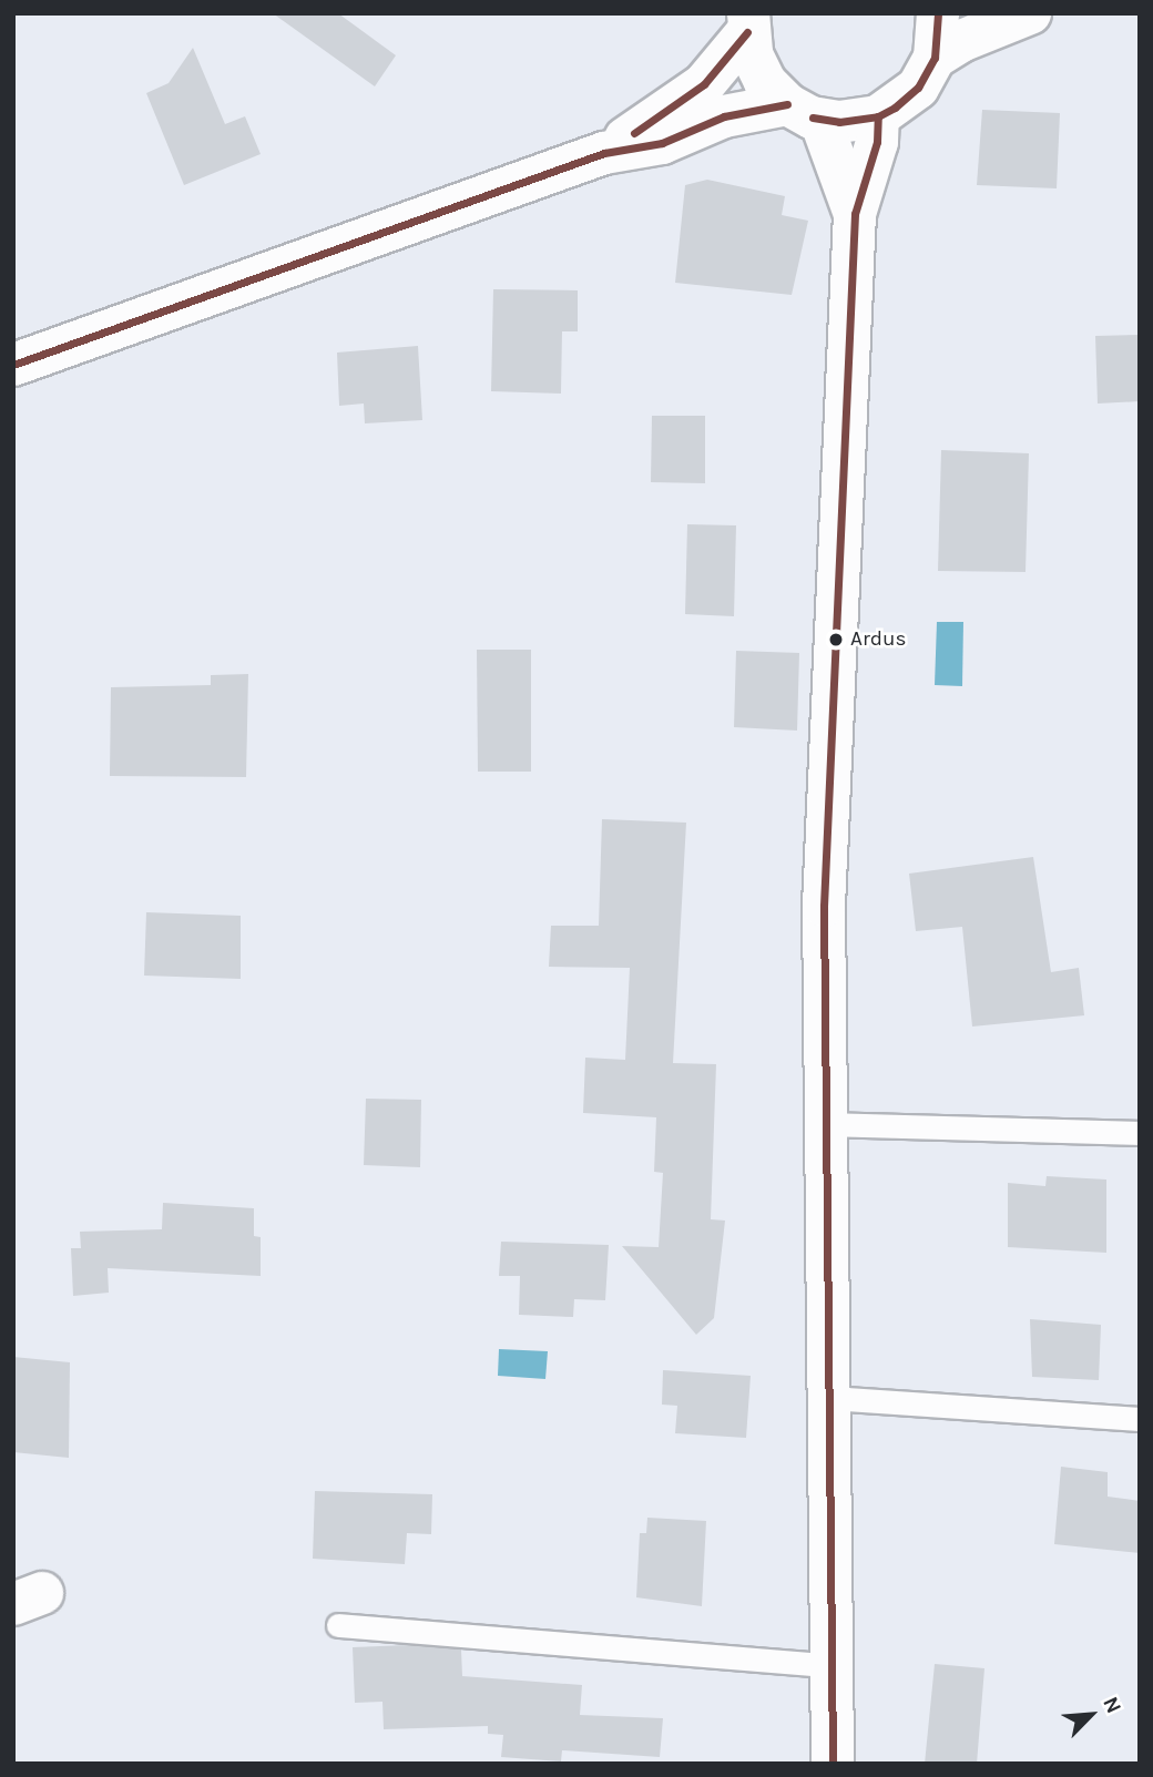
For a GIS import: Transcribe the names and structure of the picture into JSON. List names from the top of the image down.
{
  "places": ["Ardus"],
  "north": "top right"
}
